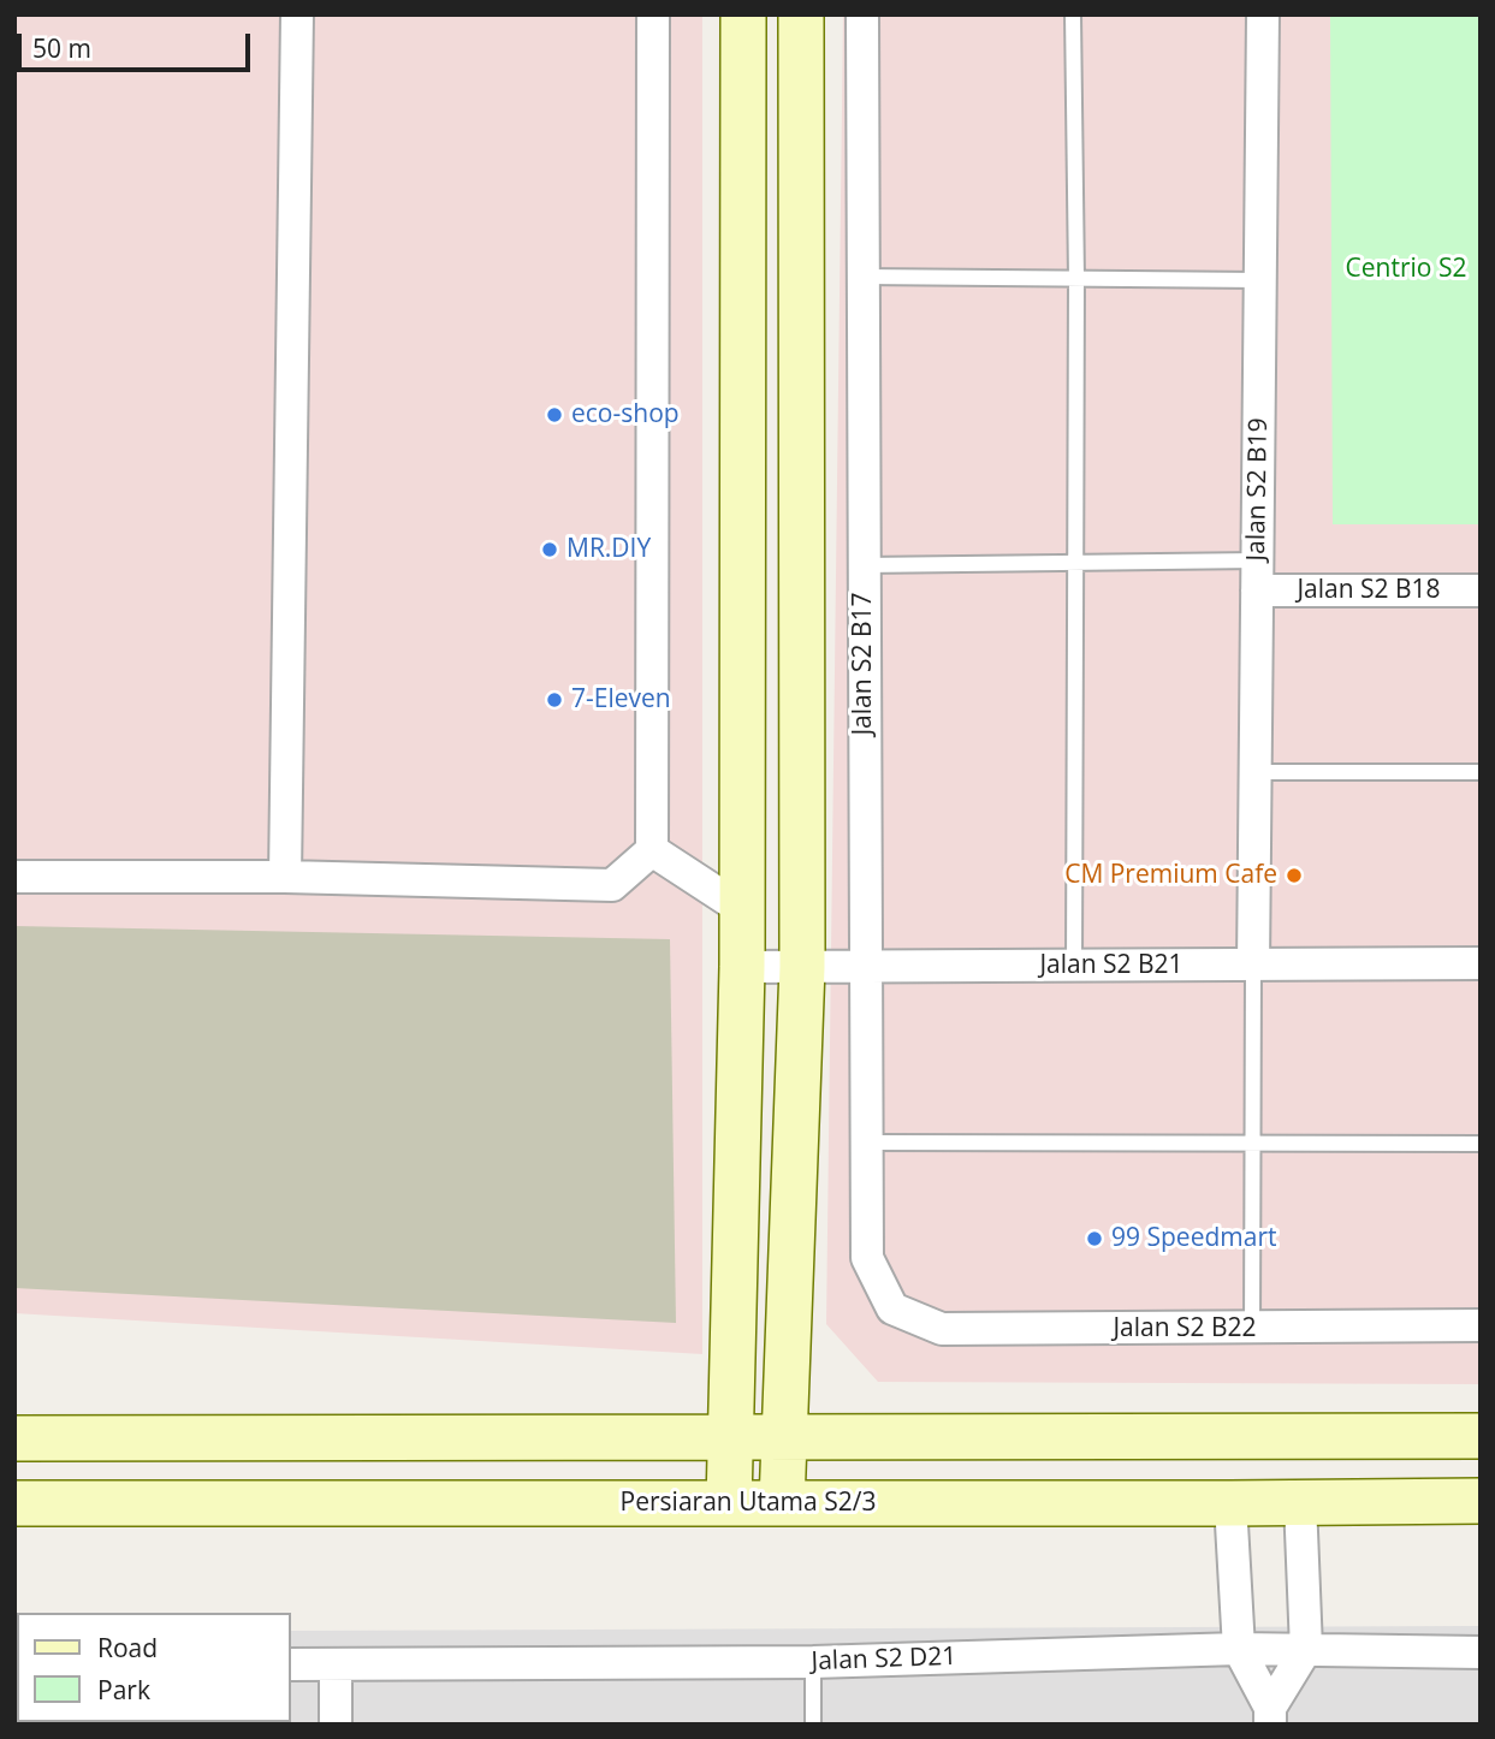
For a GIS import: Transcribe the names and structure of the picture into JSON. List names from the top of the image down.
{
  "streets": {
    "street": [
      "Jalan S2 B19",
      "Jalan S2 B18",
      "Jalan S2 B17",
      "Jalan S2 B21",
      "Jalan S2 B22",
      "Persiaran Utama S2/3",
      "Jalan S2 D21"
    ]
  },
  "crossings": [
    ["Jalan S2 B19", "Jalan S2 B18"],
    ["Jalan S2 B19", "Jalan S2 B21"],
    ["Jalan S2 B17", "Jalan S2 B21"],
    ["Jalan S2 B17", "Jalan S2 B22"]
  ],
  "parks": ["Centrio S2"],
  "places": [
    "eco-shop",
    "MR.DIY",
    "7-Eleven",
    "CM Premium Cafe",
    "99 Speedmart"
  ],
  "legend": ["Road", "Park"],
  "scale_bar": "50 m"
}
